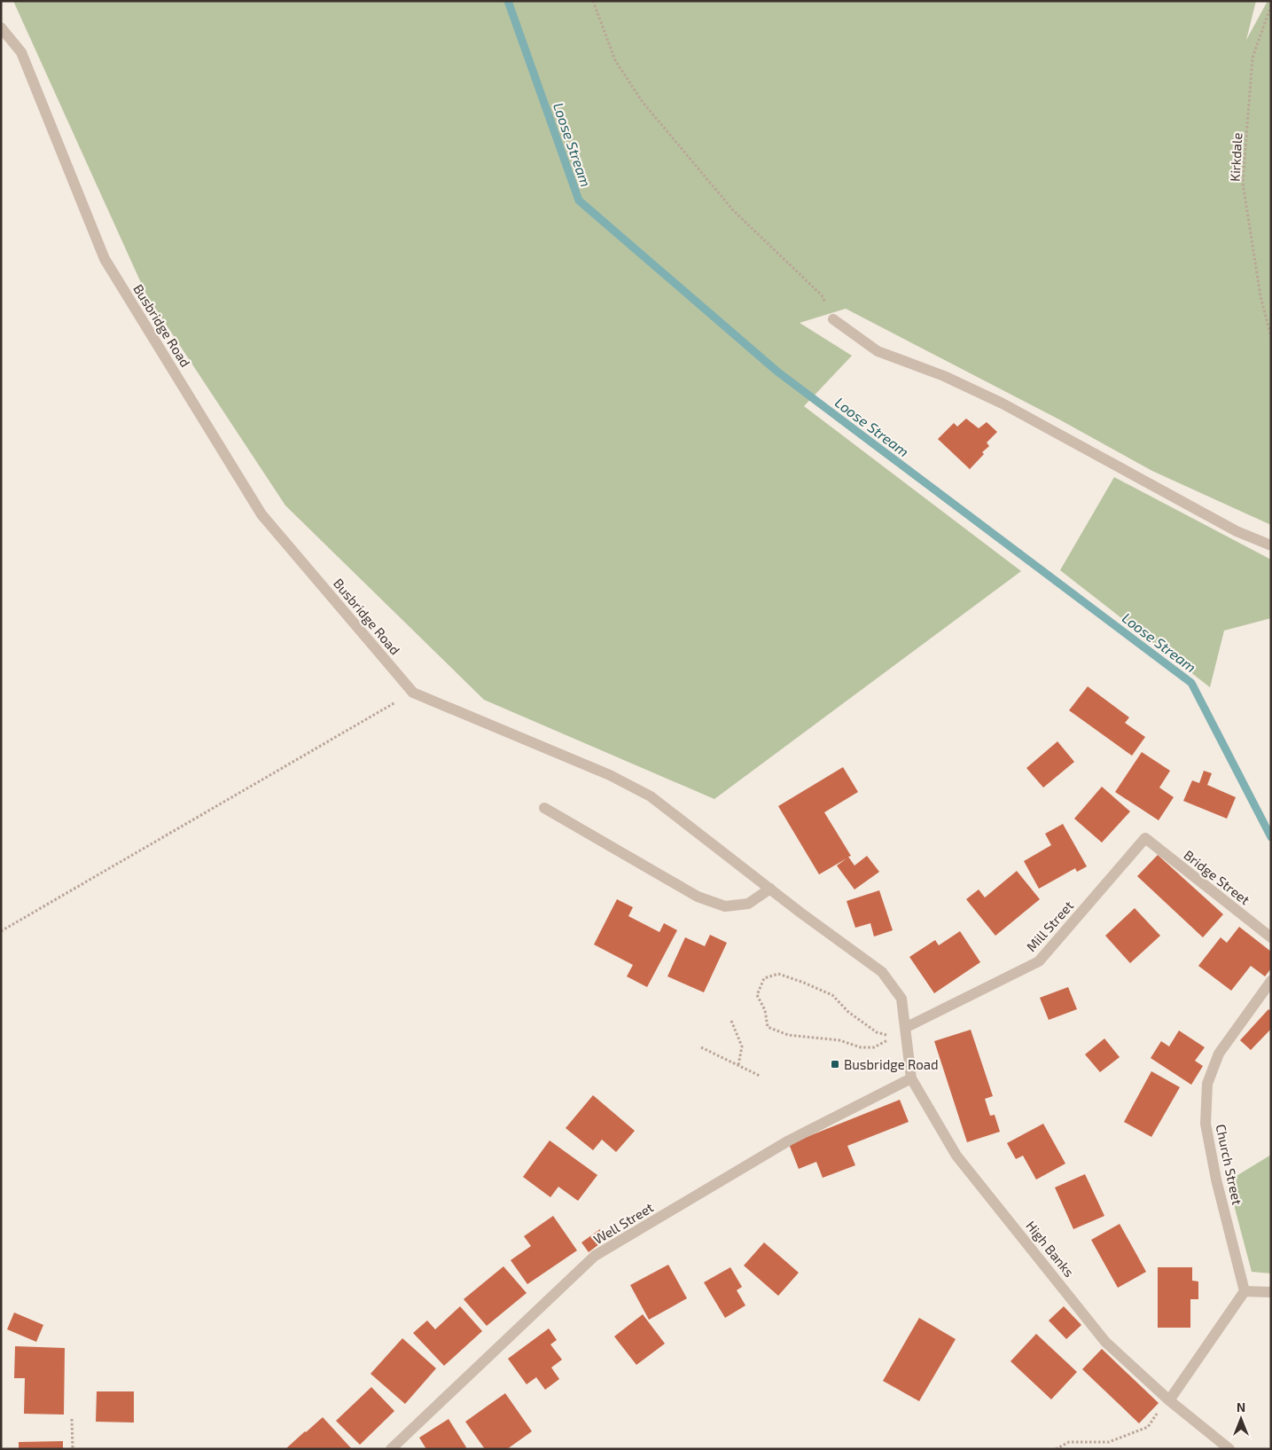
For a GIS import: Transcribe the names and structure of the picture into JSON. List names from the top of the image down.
{
  "streets": {
    "street": [
      "Busbridge Road",
      "Bridge Street",
      "Mill Street",
      "Church Street",
      "Well Street",
      "High Banks"
    ],
    "path": ["Kirkdale"]
  },
  "crossings": [
    ["Busbridge Road", "Mill Street"],
    ["Busbridge Road", "High Banks"],
    ["Bridge Street", "Mill Street"],
    ["Mill Street", "High Banks"],
    ["Well Street", "High Banks"]
  ],
  "water": ["Loose Stream"],
  "places": {
    "transit": ["Busbridge Road"]
  },
  "north": "top"
}
